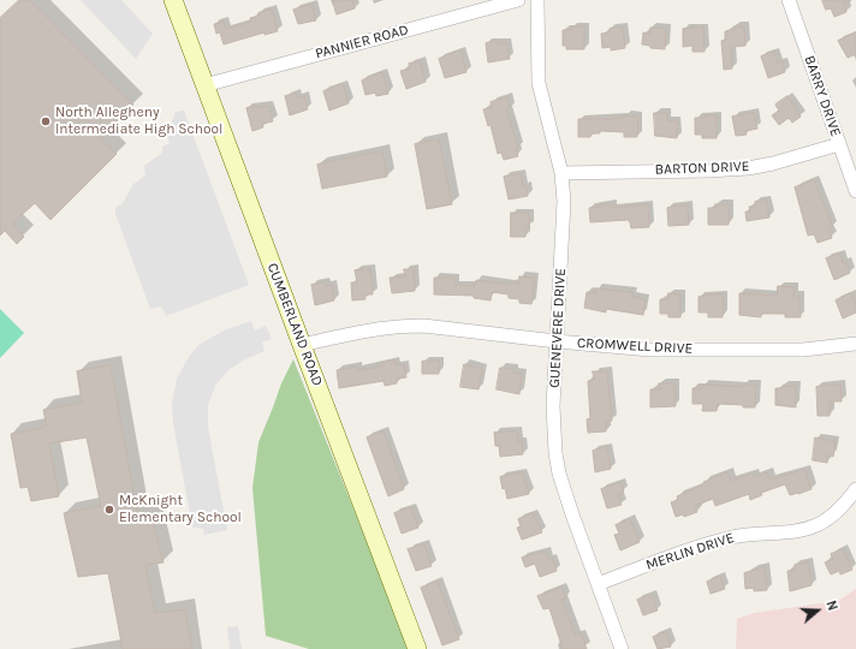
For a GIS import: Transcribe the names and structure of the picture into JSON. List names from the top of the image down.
{
  "streets": {
    "main road": ["CUMBERLAND ROAD"],
    "street": [
      "PANNIER ROAD",
      "BARRY DRIVE",
      "BARTON DRIVE",
      "GUENEVERE DRIVE",
      "CROMWELL DRIVE",
      "MERLIN DRIVE"
    ]
  },
  "crossings": [
    ["PANNIER ROAD", "CUMBERLAND ROAD"],
    ["BARRY DRIVE", "BARTON DRIVE"],
    ["BARTON DRIVE", "GUENEVERE DRIVE"],
    ["CUMBERLAND ROAD", "CROMWELL DRIVE"],
    ["GUENEVERE DRIVE", "CROMWELL DRIVE"],
    ["GUENEVERE DRIVE", "MERLIN DRIVE"]
  ],
  "places": ["North Allegheny Intermediate High School", "McKnight Elementary School"],
  "north": "right"
}
